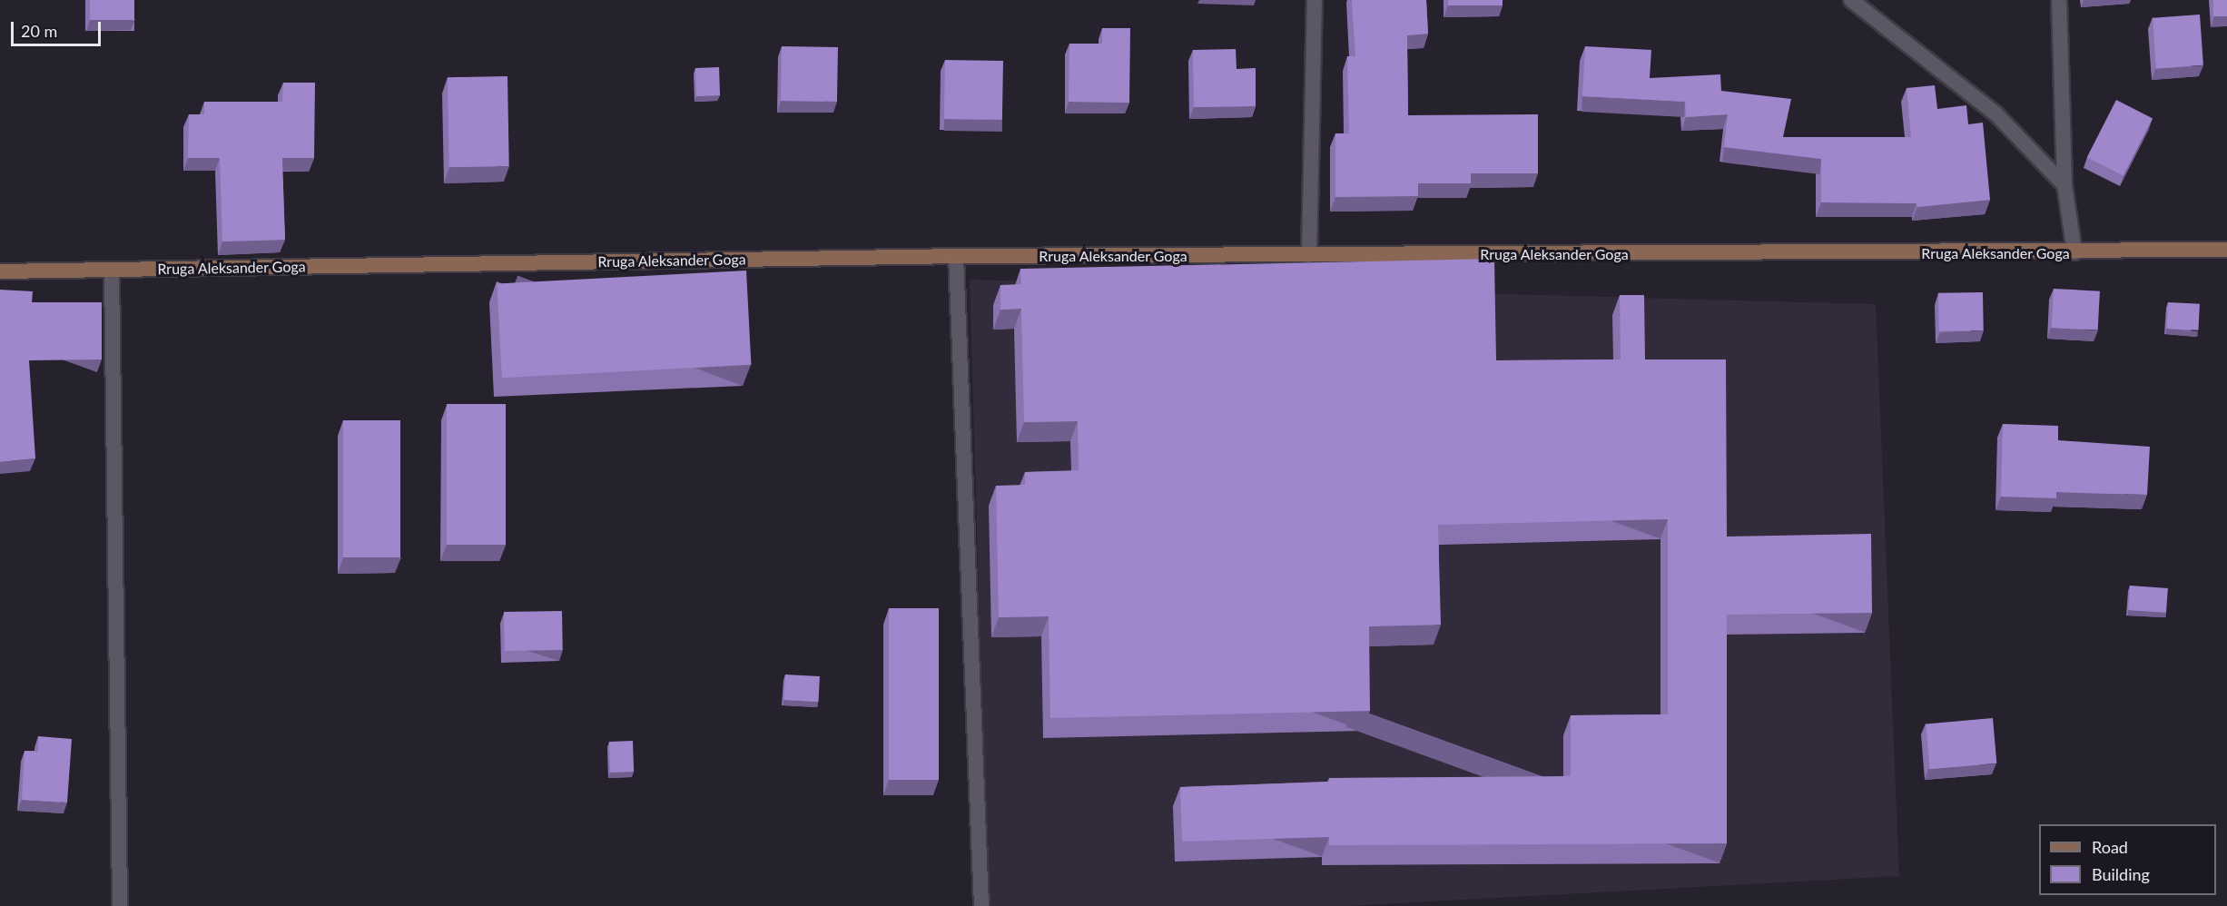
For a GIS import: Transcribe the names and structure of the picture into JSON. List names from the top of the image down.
{
  "streets": {
    "main road": ["Rruga Aleksander Goga"]
  },
  "legend": ["Road", "Building"],
  "scale_bar": "20 m"
}
